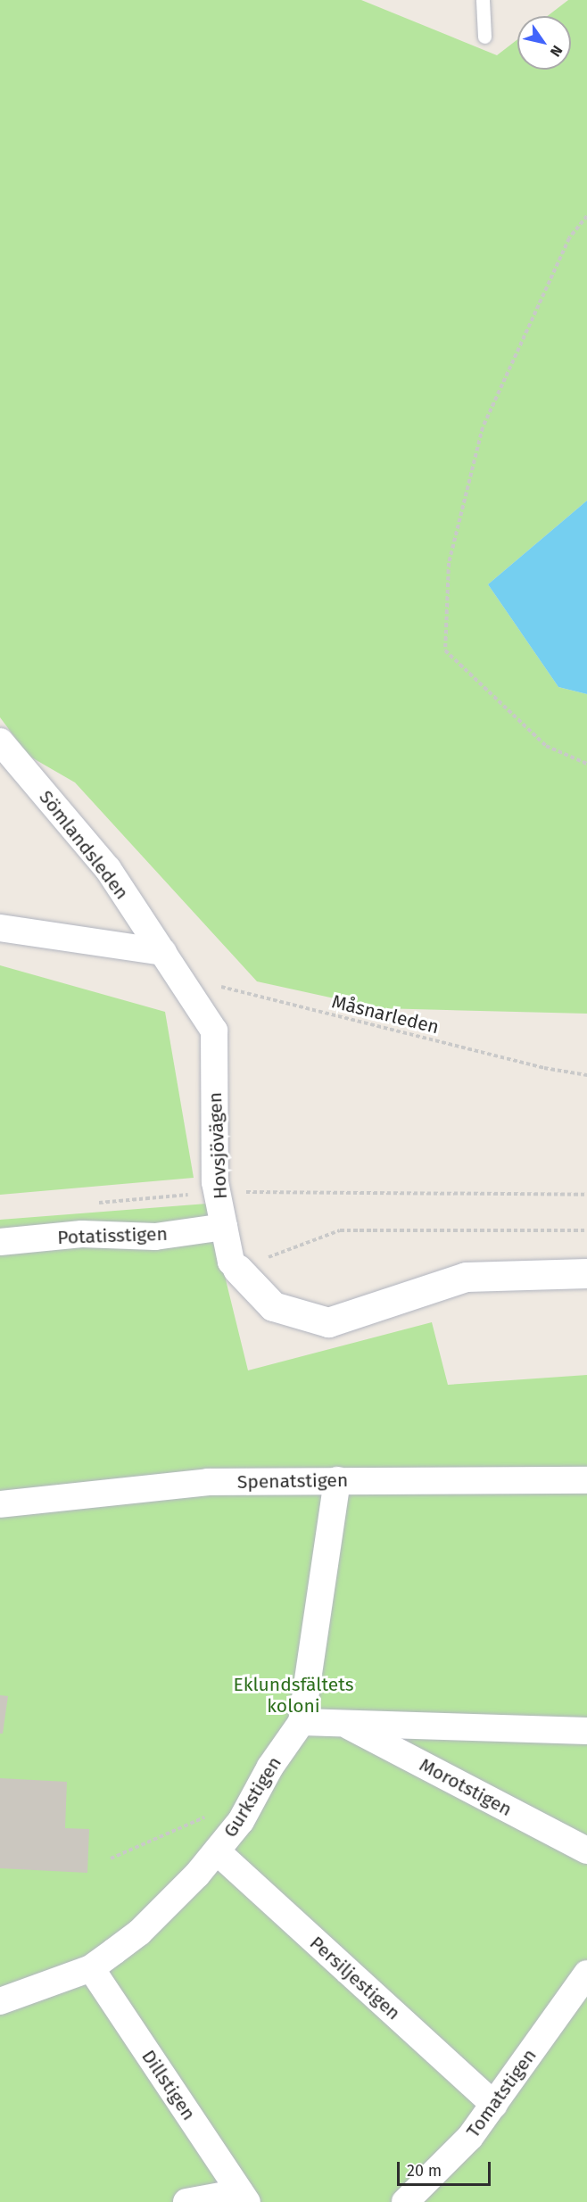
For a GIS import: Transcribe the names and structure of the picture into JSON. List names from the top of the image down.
{
  "streets": {
    "street": [
      "Sömlandsleden",
      "Hovsjövägen",
      "Potatisstigen",
      "Spenatstigen",
      "Morotstigen",
      "Gurkstigen",
      "Persiljestigen",
      "Dillstigen",
      "Tomatstigen"
    ],
    "path": ["Måsnarleden"]
  },
  "crossings": [
    ["Sömlandsleden", "Hovsjövägen"],
    ["Måsnarleden", "Hovsjövägen"],
    ["Hovsjövägen", "Potatisstigen"],
    ["Spenatstigen", "Gurkstigen"],
    ["Morotstigen", "Gurkstigen"],
    ["Gurkstigen", "Persiljestigen"],
    ["Gurkstigen", "Dillstigen"],
    ["Persiljestigen", "Tomatstigen"]
  ],
  "parks": ["Eklundsfältets koloni"],
  "scale_bar": "20 m",
  "north": "bottom right"
}
